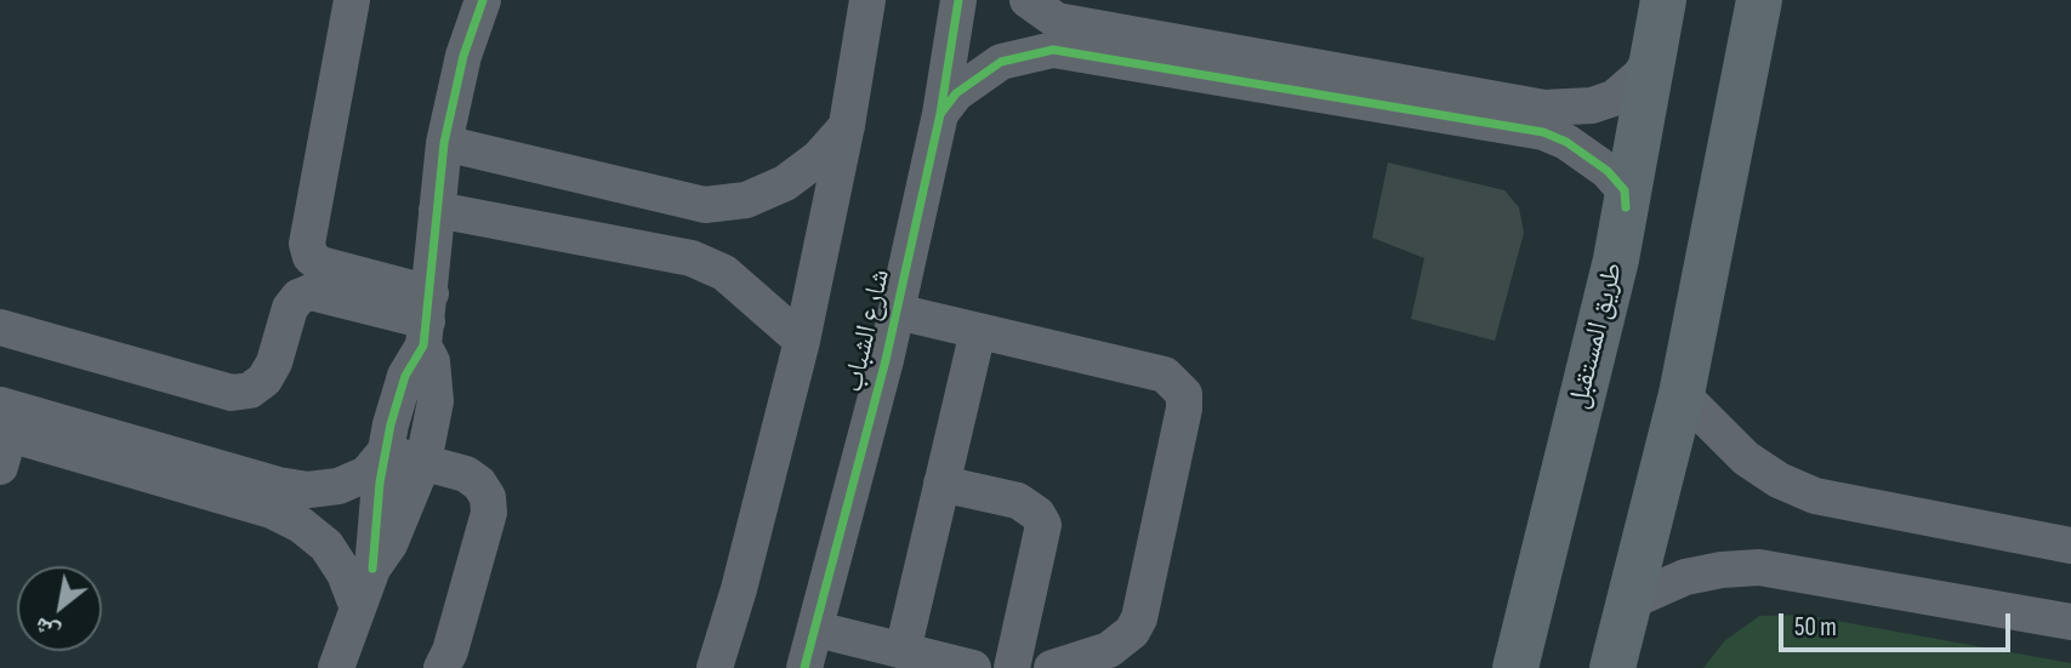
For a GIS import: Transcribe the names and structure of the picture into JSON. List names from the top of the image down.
{
  "streets": {
    "main road": ["طريق المستقبل"],
    "street": ["شارع الشباب"]
  },
  "scale_bar": "50 m",
  "north": "bottom left"
}
